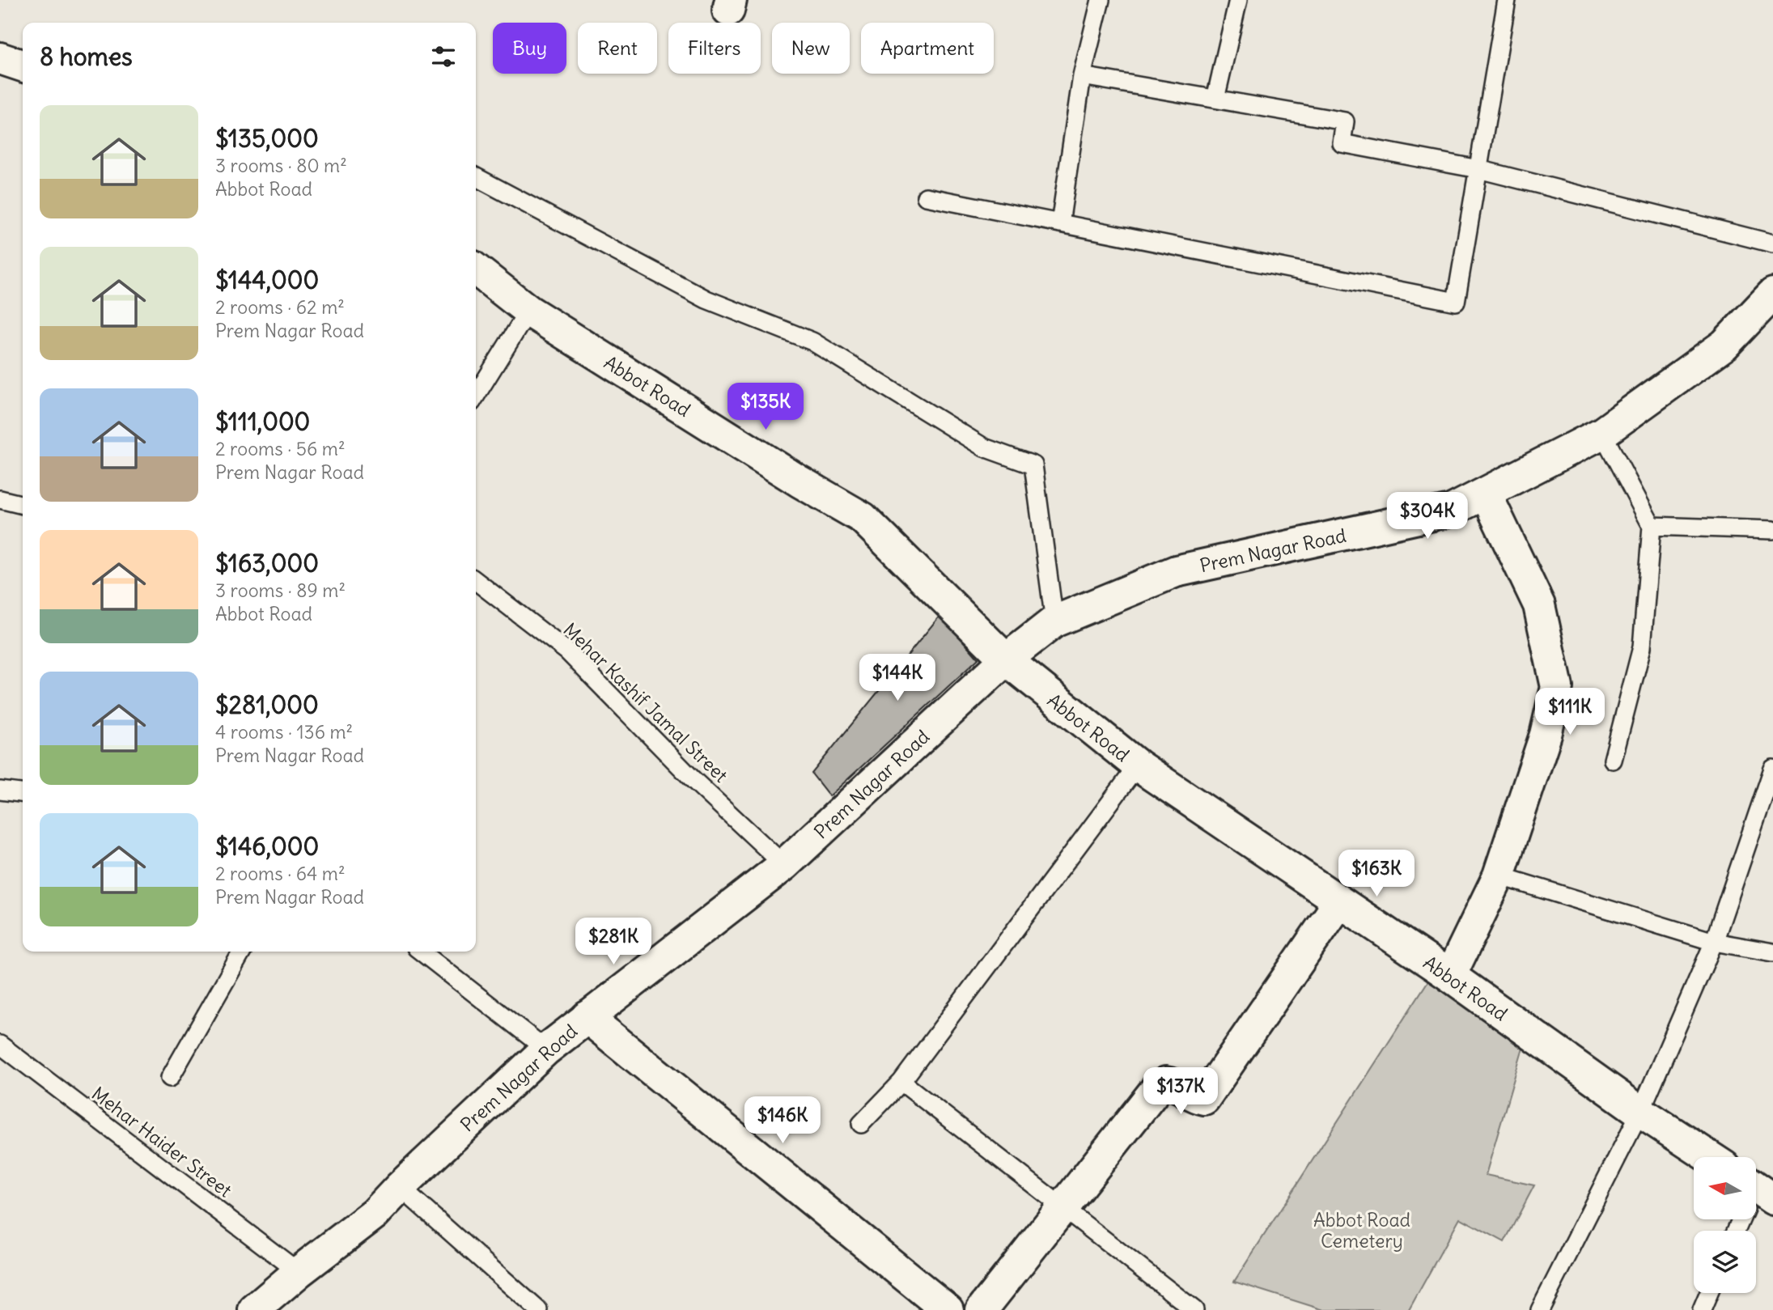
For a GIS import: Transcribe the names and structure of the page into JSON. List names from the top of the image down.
{
  "streets": {
    "street": ["Abbot Road", "Prem Nagar Road"],
    "lane": ["Mehar Kashif Jamal Street", "Mehar Haider Street"]
  },
  "crossings": [
    ["Abbot Road", "Prem Nagar Road"],
    ["Prem Nagar Road", "Mehar Kashif Jamal Street"],
    ["Prem Nagar Road", "Mehar Haider Street"]
  ],
  "parks": ["Abbot Road Cemetery"],
  "north": "left",
  "page": {
    "chip": [
      "Buy",
      "Rent",
      "Filters",
      "New",
      "Apartment"
    ],
    "heading": "8 homes",
    "list": [
      {
        "name": "$135,000",
        "note": "3 rooms · 80 m² · Abbot Road"
      },
      {
        "name": "$144,000",
        "note": "2 rooms · 62 m² · Prem Nagar Road"
      },
      {
        "name": "$111,000",
        "note": "2 rooms · 56 m² · Prem Nagar Road"
      },
      {
        "name": "$163,000",
        "note": "3 rooms · 89 m² · Abbot Road"
      },
      {
        "name": "$281,000",
        "note": "4 rooms · 136 m² · Prem Nagar Road"
      },
      {
        "name": "$146,000",
        "note": "2 rooms · 64 m² · Prem Nagar Road"
      }
    ],
    "price": [
      "$135K",
      "$304K",
      "$144K",
      "$111K",
      "$163K",
      "$281K",
      "$137K",
      "$146K"
    ]
  }
}
